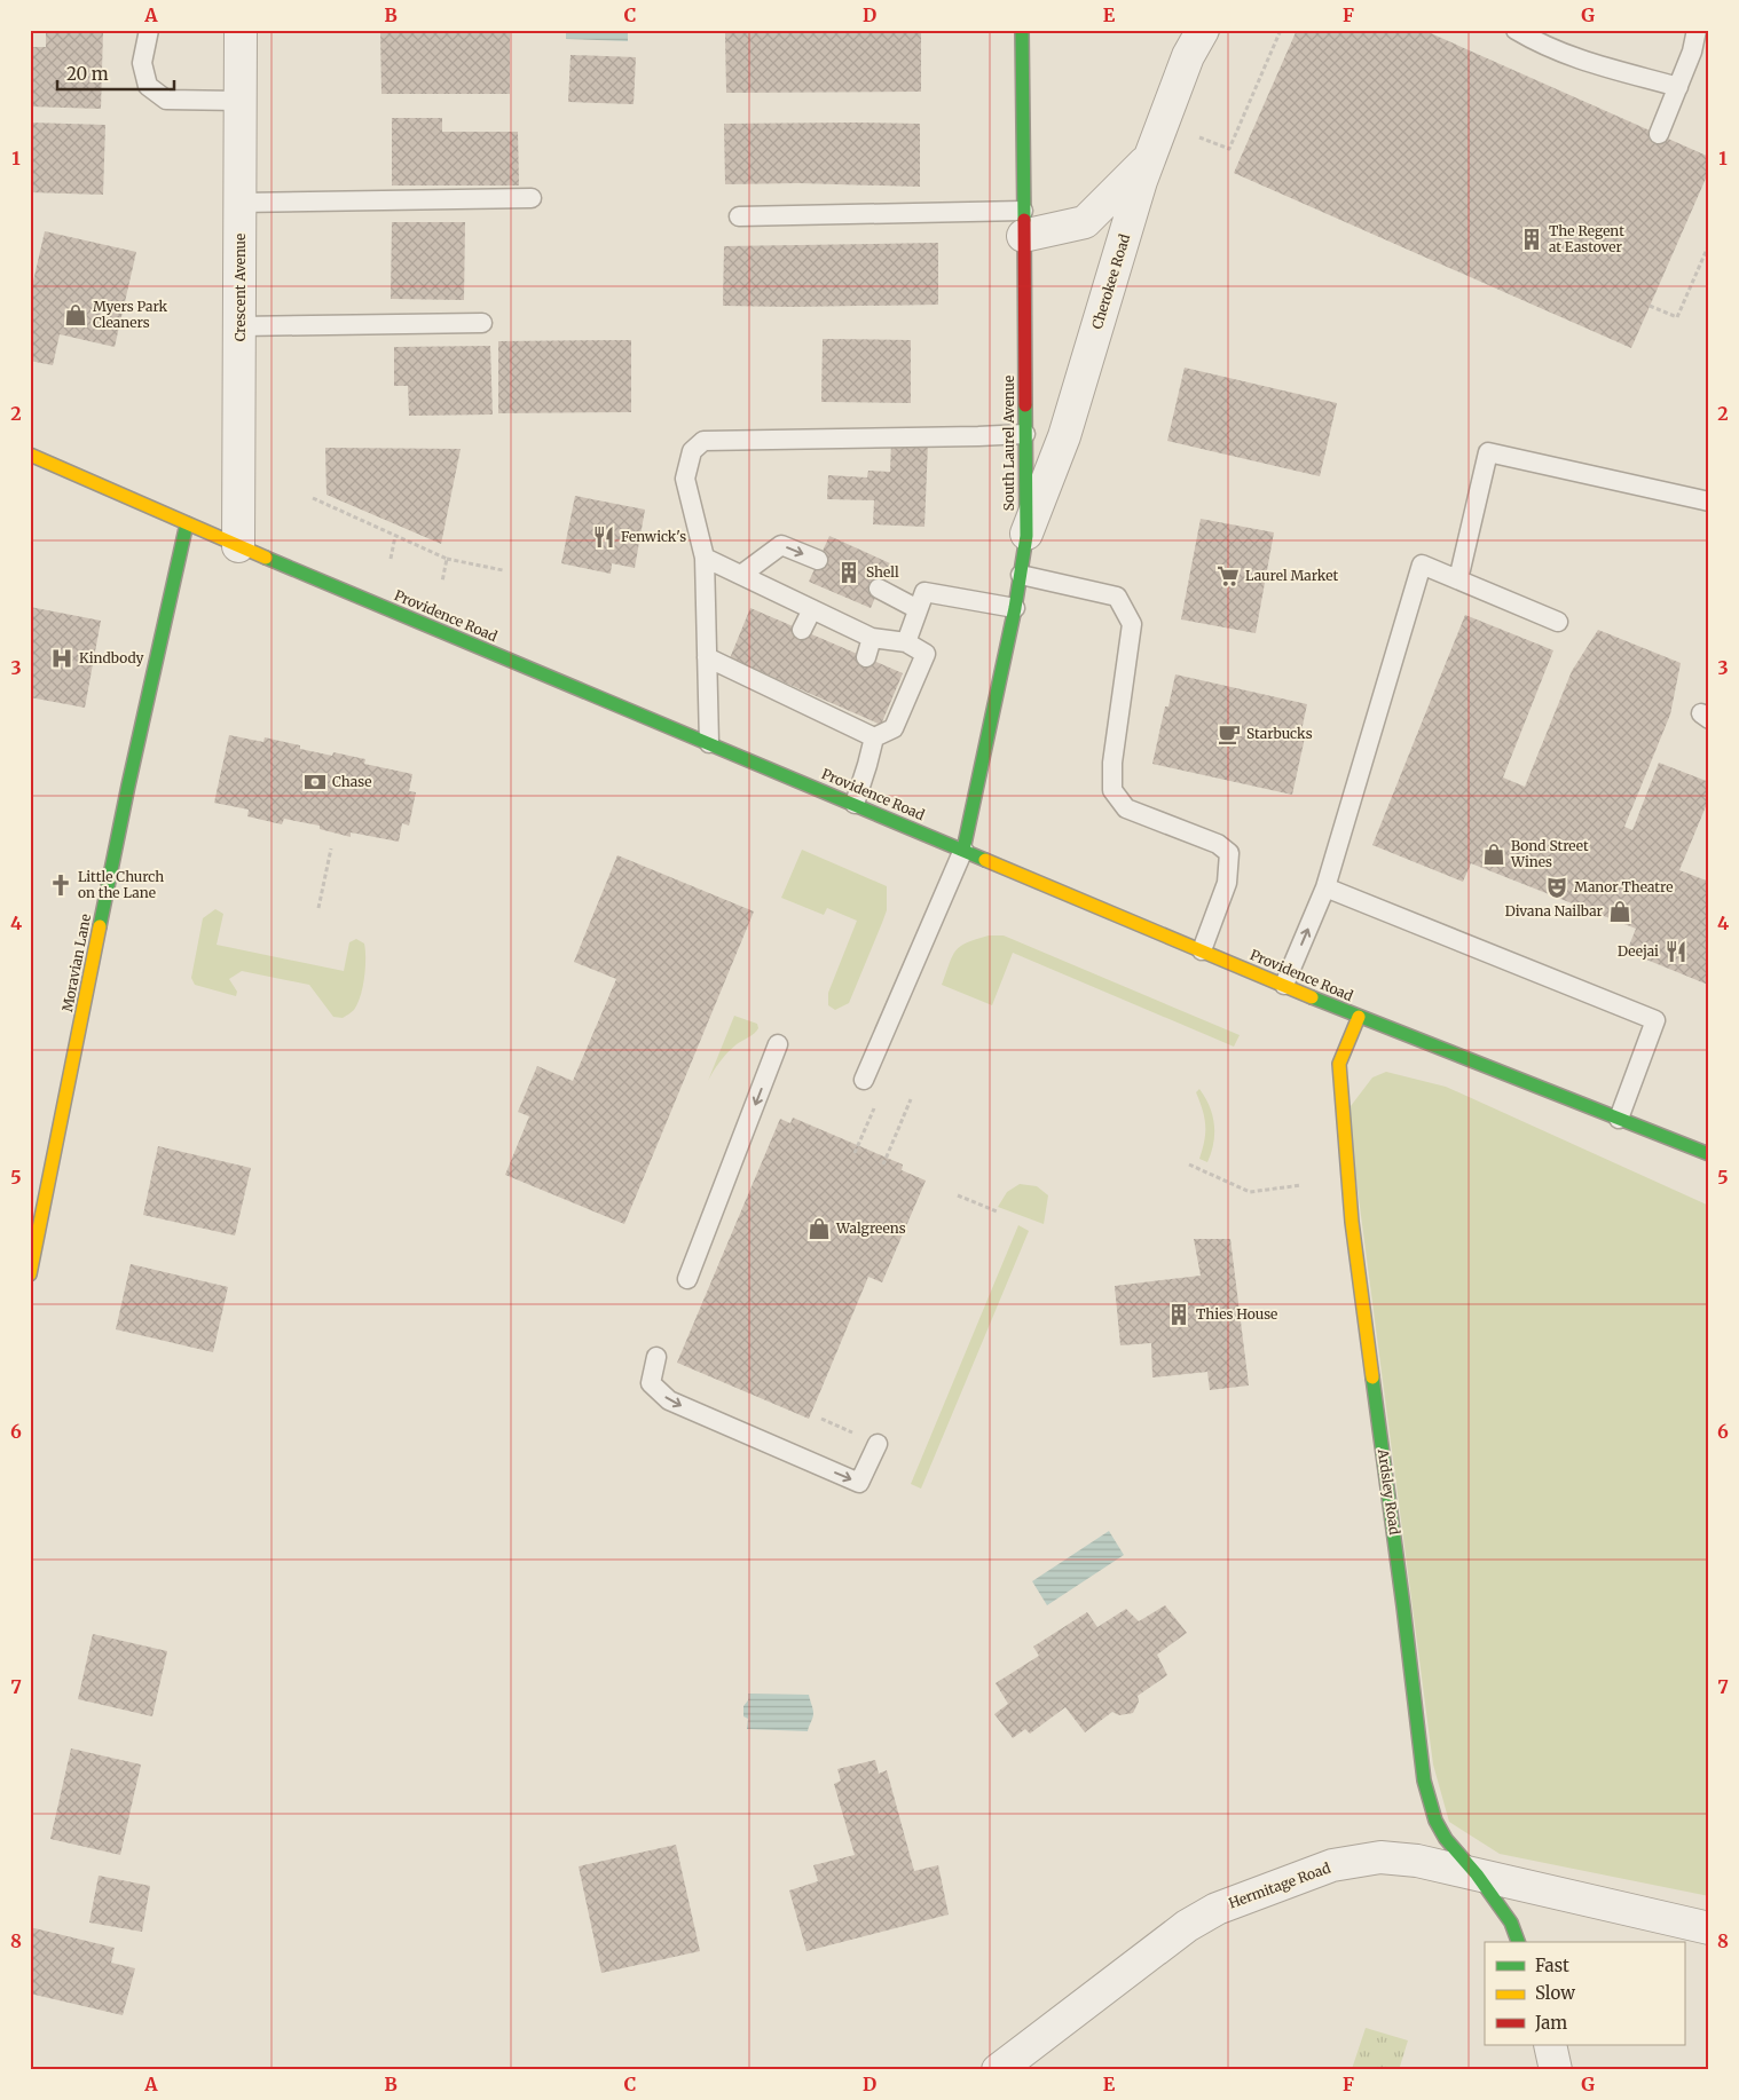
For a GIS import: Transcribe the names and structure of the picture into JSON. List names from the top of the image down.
{
  "streets": {
    "street": [
      "Cherokee Road",
      "Crescent Avenue",
      "South Laurel Avenue",
      "Providence Road",
      "Moravian Lane",
      "Ardsley Road",
      "Hermitage Road"
    ]
  },
  "crossings": [
    ["Cherokee Road", "South Laurel Avenue"],
    ["Crescent Avenue", "Providence Road"],
    ["South Laurel Avenue", "Providence Road"],
    ["Providence Road", "Moravian Lane"],
    ["Providence Road", "Ardsley Road"],
    ["Ardsley Road", "Hermitage Road"]
  ],
  "places": {
    "building": ["The Regent at Eastover", "Shell", "Thies House"],
    "shop": [
      "Myers Park Cleaners",
      "Bond Street Wines",
      "Divana Nailbar",
      "Walgreens"
    ],
    "restaurant": ["Fenwick's", "Deejai"],
    "supermarket": ["Laurel Market"],
    "hospital": ["Kindbody"],
    "cafe": ["Starbucks"],
    "bank": ["Chase"],
    "church": ["Little Church on the Lane"],
    "theatre": ["Manor Theatre"]
  },
  "legend": ["Fast", "Slow", "Jam"],
  "scale_bar": "20 m",
  "grid": {
    "columns": [
      "A",
      "B",
      "C",
      "D",
      "E",
      "F",
      "G"
    ],
    "rows": [
      "1",
      "2",
      "3",
      "4",
      "5",
      "6",
      "7",
      "8"
    ]
  }
}
